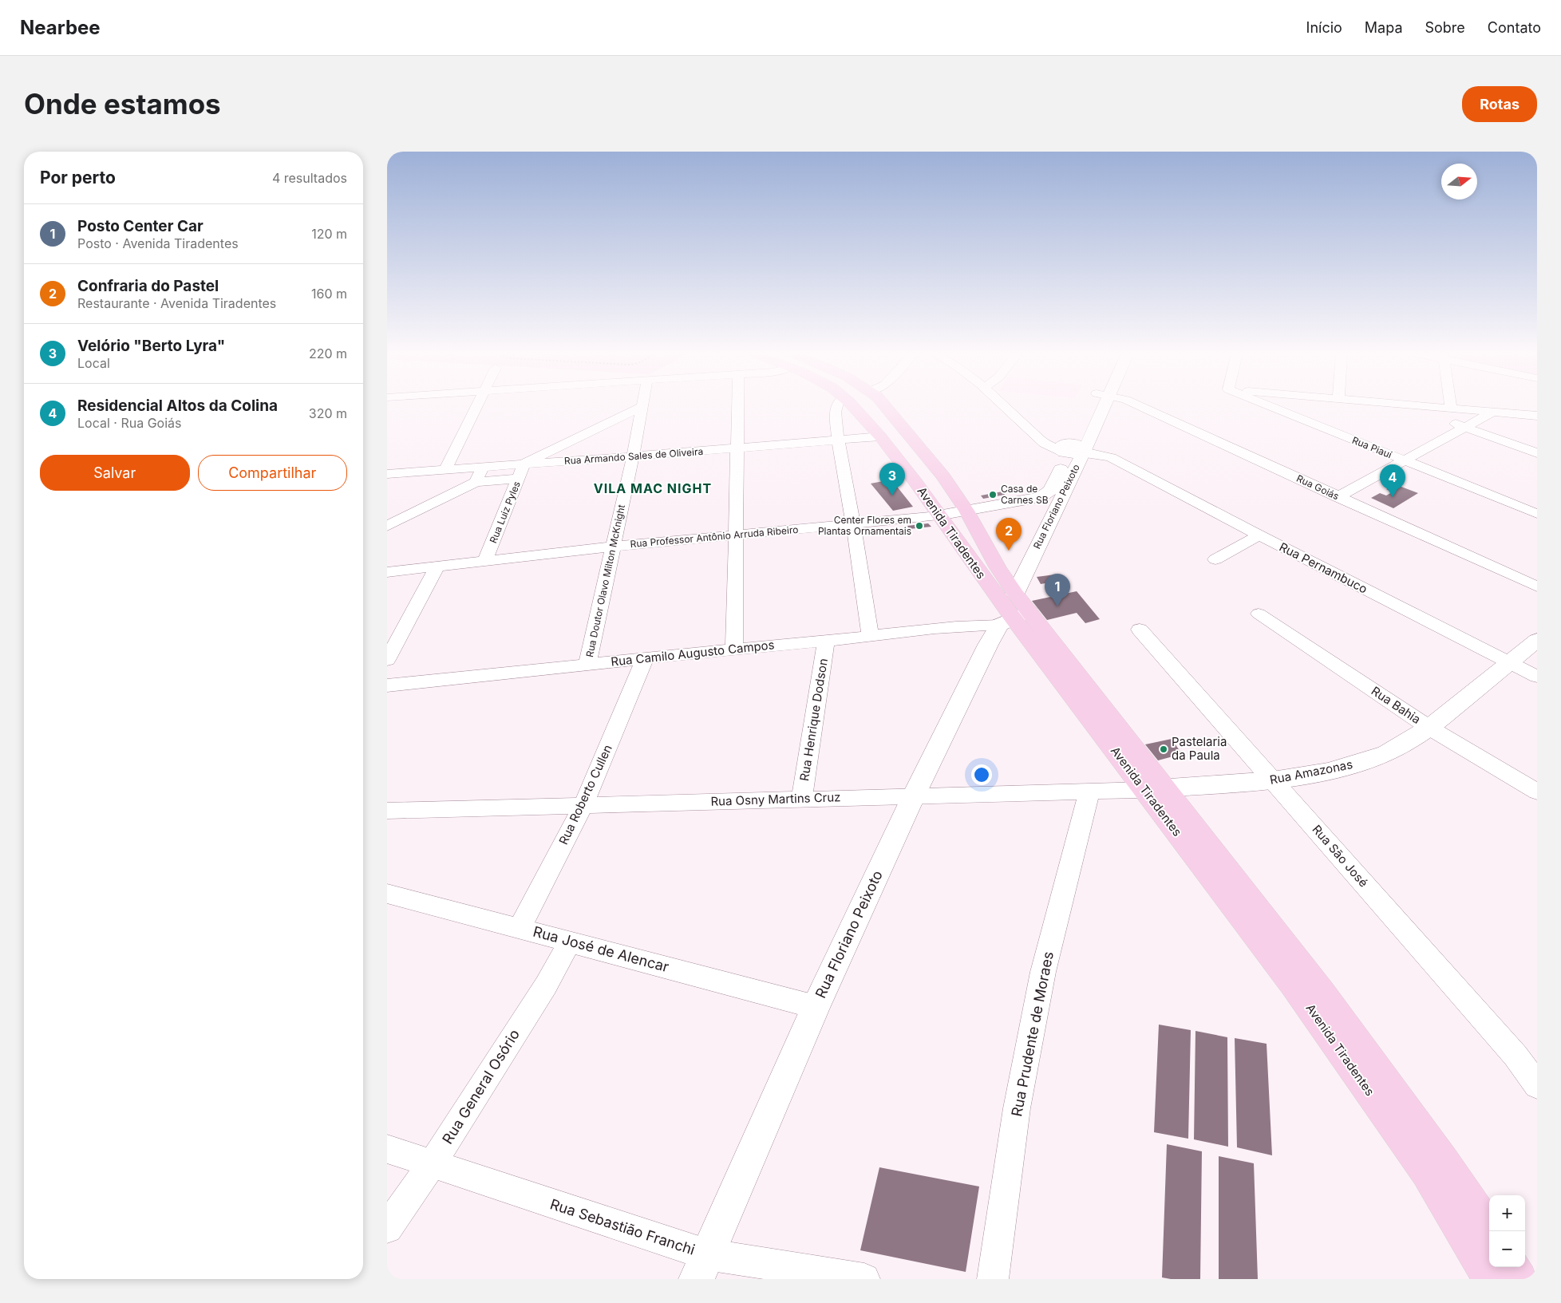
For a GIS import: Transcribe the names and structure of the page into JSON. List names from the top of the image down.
{
  "streets": {
    "main road": [
      "Rua Floriano Peixoto",
      "Avenida Tiradentes",
      "Rua Professor Antônio Arruda Ribeiro",
      "Rua Amazonas"
    ],
    "street": [
      "Rua Piauí",
      "Rua Armando Sales de Oliveira",
      "Rua Goiás",
      "Rua Luiz Pyles",
      "Rua Pernambuco",
      "Rua Doutor Olavo Milton McKnight",
      "Rua Camilo Augusto Campos",
      "Rua Bahia",
      "Rua Henrique Dodson",
      "Rua Roberto Cullen",
      "Rua Osny Martins Cruz",
      "Rua São José",
      "Rua José de Alencar",
      "Rua Prudente de Moraes",
      "Rua General Osório",
      "Rua Sebastião Franchi"
    ]
  },
  "crossings": [
    ["Rua Armando Sales de Oliveira", "Rua Luiz Pyles"],
    ["Rua Armando Sales de Oliveira", "Avenida Tiradentes"],
    ["Rua Armando Sales de Oliveira", "Rua Doutor Olavo Milton McKnight"],
    ["Rua Floriano Peixoto", "Avenida Tiradentes"],
    ["Rua Floriano Peixoto", "Rua Professor Antônio Arruda Ribeiro"],
    ["Rua Floriano Peixoto", "Rua Pernambuco"],
    ["Rua Floriano Peixoto", "Rua Camilo Augusto Campos"],
    ["Rua Floriano Peixoto", "Rua Osny Martins Cruz"],
    ["Rua Floriano Peixoto", "Rua José de Alencar"],
    ["Rua Floriano Peixoto", "Rua Sebastião Franchi"],
    ["Rua Luiz Pyles", "Rua Professor Antônio Arruda Ribeiro"],
    ["Avenida Tiradentes", "Rua Professor Antônio Arruda Ribeiro"],
    ["Avenida Tiradentes", "Rua Camilo Augusto Campos"],
    ["Avenida Tiradentes", "Rua Amazonas"],
    ["Avenida Tiradentes", "Rua Osny Martins Cruz"],
    ["Rua Professor Antônio Arruda Ribeiro", "Rua Doutor Olavo Milton McKnight"],
    ["Rua Pernambuco", "Rua Amazonas"],
    ["Rua Doutor Olavo Milton McKnight", "Rua Camilo Augusto Campos"],
    ["Rua Camilo Augusto Campos", "Rua Henrique Dodson"],
    ["Rua Camilo Augusto Campos", "Rua Roberto Cullen"],
    ["Rua Bahia", "Rua Amazonas"],
    ["Rua Henrique Dodson", "Rua Osny Martins Cruz"],
    ["Rua Amazonas", "Rua Osny Martins Cruz"],
    ["Rua Amazonas", "Rua São José"],
    ["Rua Roberto Cullen", "Rua Osny Martins Cruz"],
    ["Rua Roberto Cullen", "Rua José de Alencar"],
    ["Rua Osny Martins Cruz", "Rua Prudente de Moraes"],
    ["Rua José de Alencar", "Rua General Osório"],
    ["Rua General Osório", "Rua Sebastião Franchi"]
  ],
  "districts": ["VILA MAC NIGHT"],
  "places": ["Casa de Carnes SB", "Center Flores em Plantas Ornamentais", "Pastelaria da Paula"],
  "north": "right",
  "page": {
    "header": "Nearbee",
    "nav": [
      "Início",
      "Mapa",
      "Sobre",
      "Contato"
    ],
    "buttons": [
      "Rotas",
      ["Salvar", "Compartilhar"]
    ],
    "title": "Onde estamos",
    "heading": ["Por perto", "4 resultados"],
    "list": [
      {
        "mark": "1",
        "name": "Posto Center Car",
        "note": "Posto · Avenida Tiradentes",
        "value": "120 m"
      },
      {
        "mark": "2",
        "name": "Confraria do Pastel",
        "note": "Restaurante · Avenida Tiradentes",
        "value": "160 m"
      },
      {
        "mark": "3",
        "name": "Velório \"Berto Lyra\"",
        "note": "Local",
        "value": "220 m"
      },
      {
        "mark": "4",
        "name": "Residencial Altos da Colina",
        "note": "Local · Rua Goiás",
        "value": "320 m"
      }
    ],
    "pins": [
      "3",
      "4",
      "2",
      "1"
    ],
    "map_buttons": ["+", "−"]
  }
}
